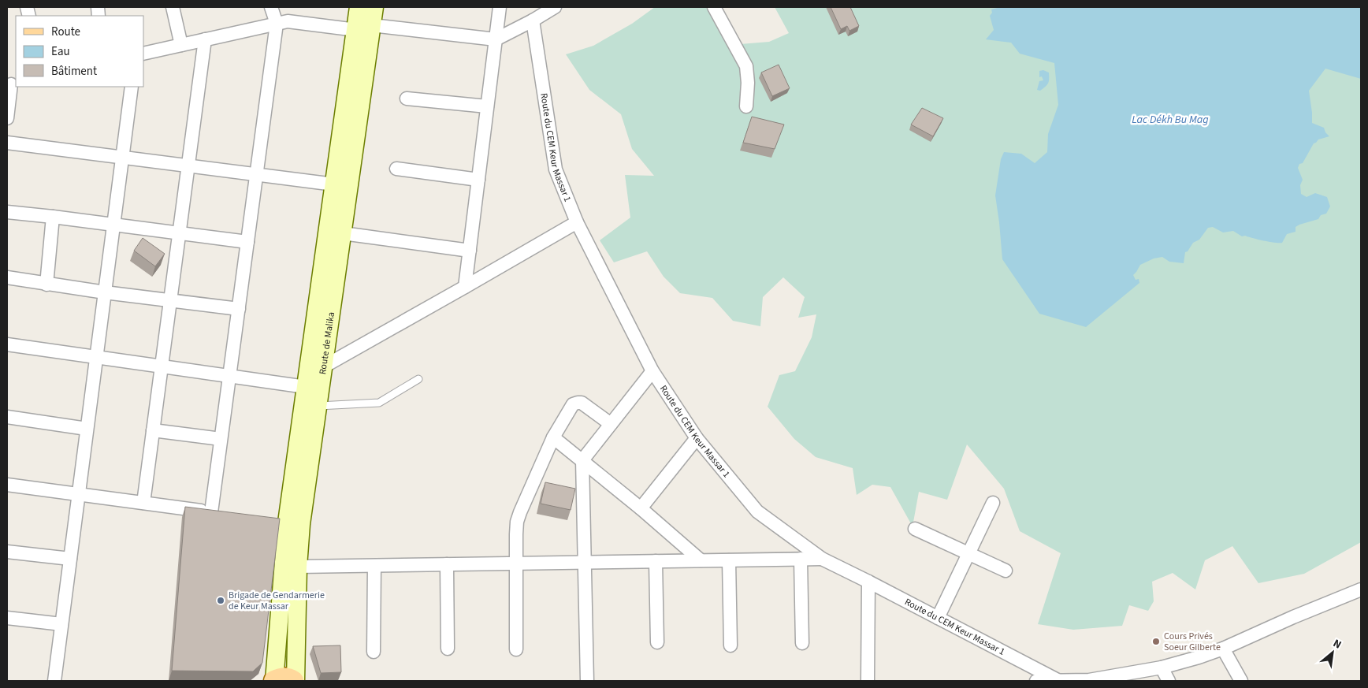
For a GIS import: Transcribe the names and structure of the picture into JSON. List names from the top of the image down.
{
  "streets": {
    "main road": ["Route de Malika"],
    "street": ["Route du CEM Keur Massar 1"]
  },
  "water": ["Lac Dékh Bu Mag"],
  "places": ["Brigade de Gendarmerie de Keur Massar", "Cours Privés Soeur Gilberte"],
  "legend": ["Route", "Eau", "Bâtiment"],
  "north": "top right"
}
